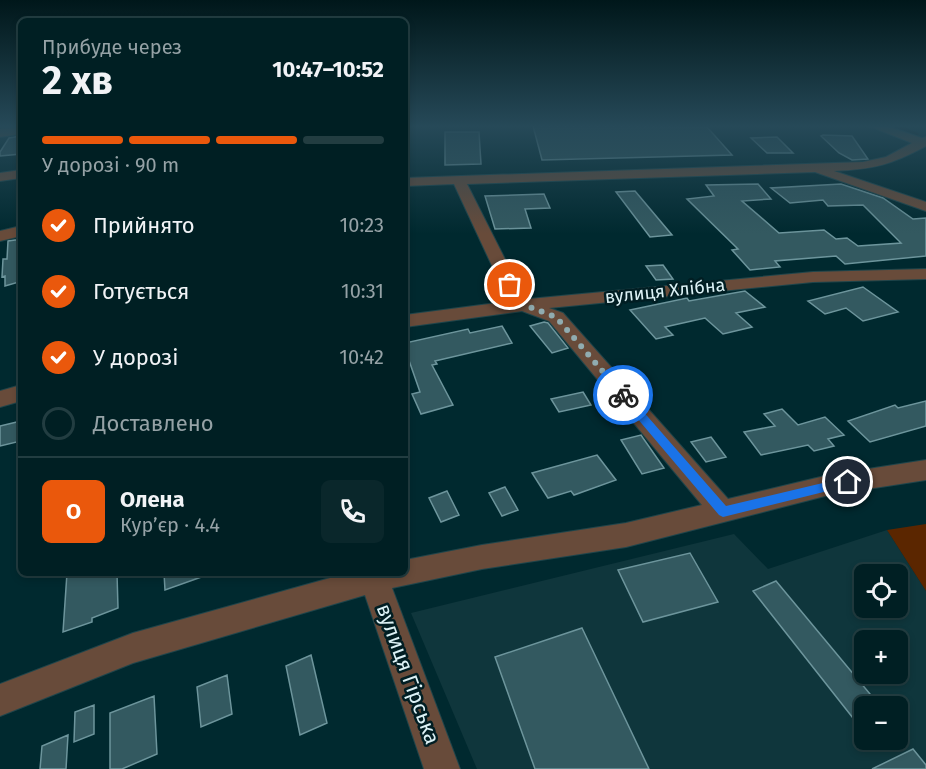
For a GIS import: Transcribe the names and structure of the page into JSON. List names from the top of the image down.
{
  "streets": {
    "street": ["вулиця Хлібна", "вулиця Гірська"]
  },
  "page": {
    "heading": ["2 хв", "Прибуде через", "10:47–10:52"],
    "panel": ["Олена", "Кур’єр · 4.4"],
    "bar": "У дорозі · 90 m",
    "list": [
      ["Прийнято", "10:23"],
      ["Готується", "10:31"],
      ["У дорозі", "10:42"],
      "Доставлено"
    ],
    "round": "О",
    "map_buttons": ["+", "−"]
  }
}
